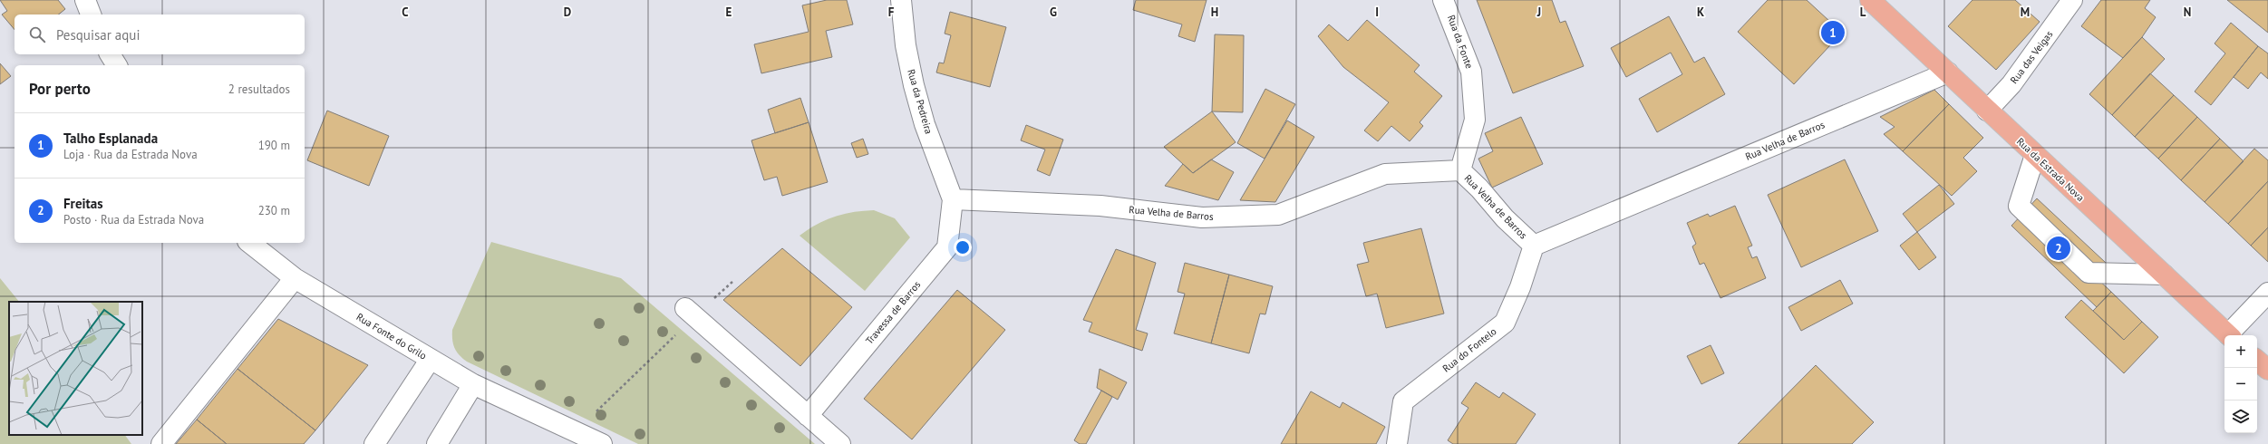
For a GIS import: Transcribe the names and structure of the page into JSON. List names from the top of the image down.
{
  "streets": {
    "main road": ["Rua da Estrada Nova"],
    "street": [
      "Rua da Fonte",
      "Rua das Veigas",
      "Rua da Pedreira",
      "Rua Velha de Barros",
      "Travessa de Barros",
      "Rua Fonte do Grilo",
      "Rua do Fontelo"
    ]
  },
  "crossings": [
    ["Rua da Fonte", "Rua Velha de Barros"],
    ["Rua das Veigas", "Rua da Estrada Nova"],
    ["Rua da Pedreira", "Rua Velha de Barros"],
    ["Rua da Pedreira", "Travessa de Barros"],
    ["Rua Velha de Barros", "Rua da Estrada Nova"],
    ["Rua Velha de Barros", "Travessa de Barros"],
    ["Rua Velha de Barros", "Rua do Fontelo"]
  ],
  "page": {
    "search": "Pesquisar aqui",
    "pins": ["1", "2"],
    "heading": ["Por perto", "2 resultados"],
    "list": [
      {
        "mark": "1",
        "name": "Talho Esplanada",
        "note": "Loja · Rua da Estrada Nova",
        "value": "190 m"
      },
      {
        "mark": "2",
        "name": "Freitas",
        "note": "Posto · Rua da Estrada Nova",
        "value": "230 m"
      }
    ],
    "map_buttons": ["+", "−"]
  },
  "grid": {
    "columns": [
      "C",
      "D",
      "E",
      "F",
      "G",
      "H",
      "I",
      "J",
      "K",
      "L",
      "M",
      "N"
    ]
  }
}
